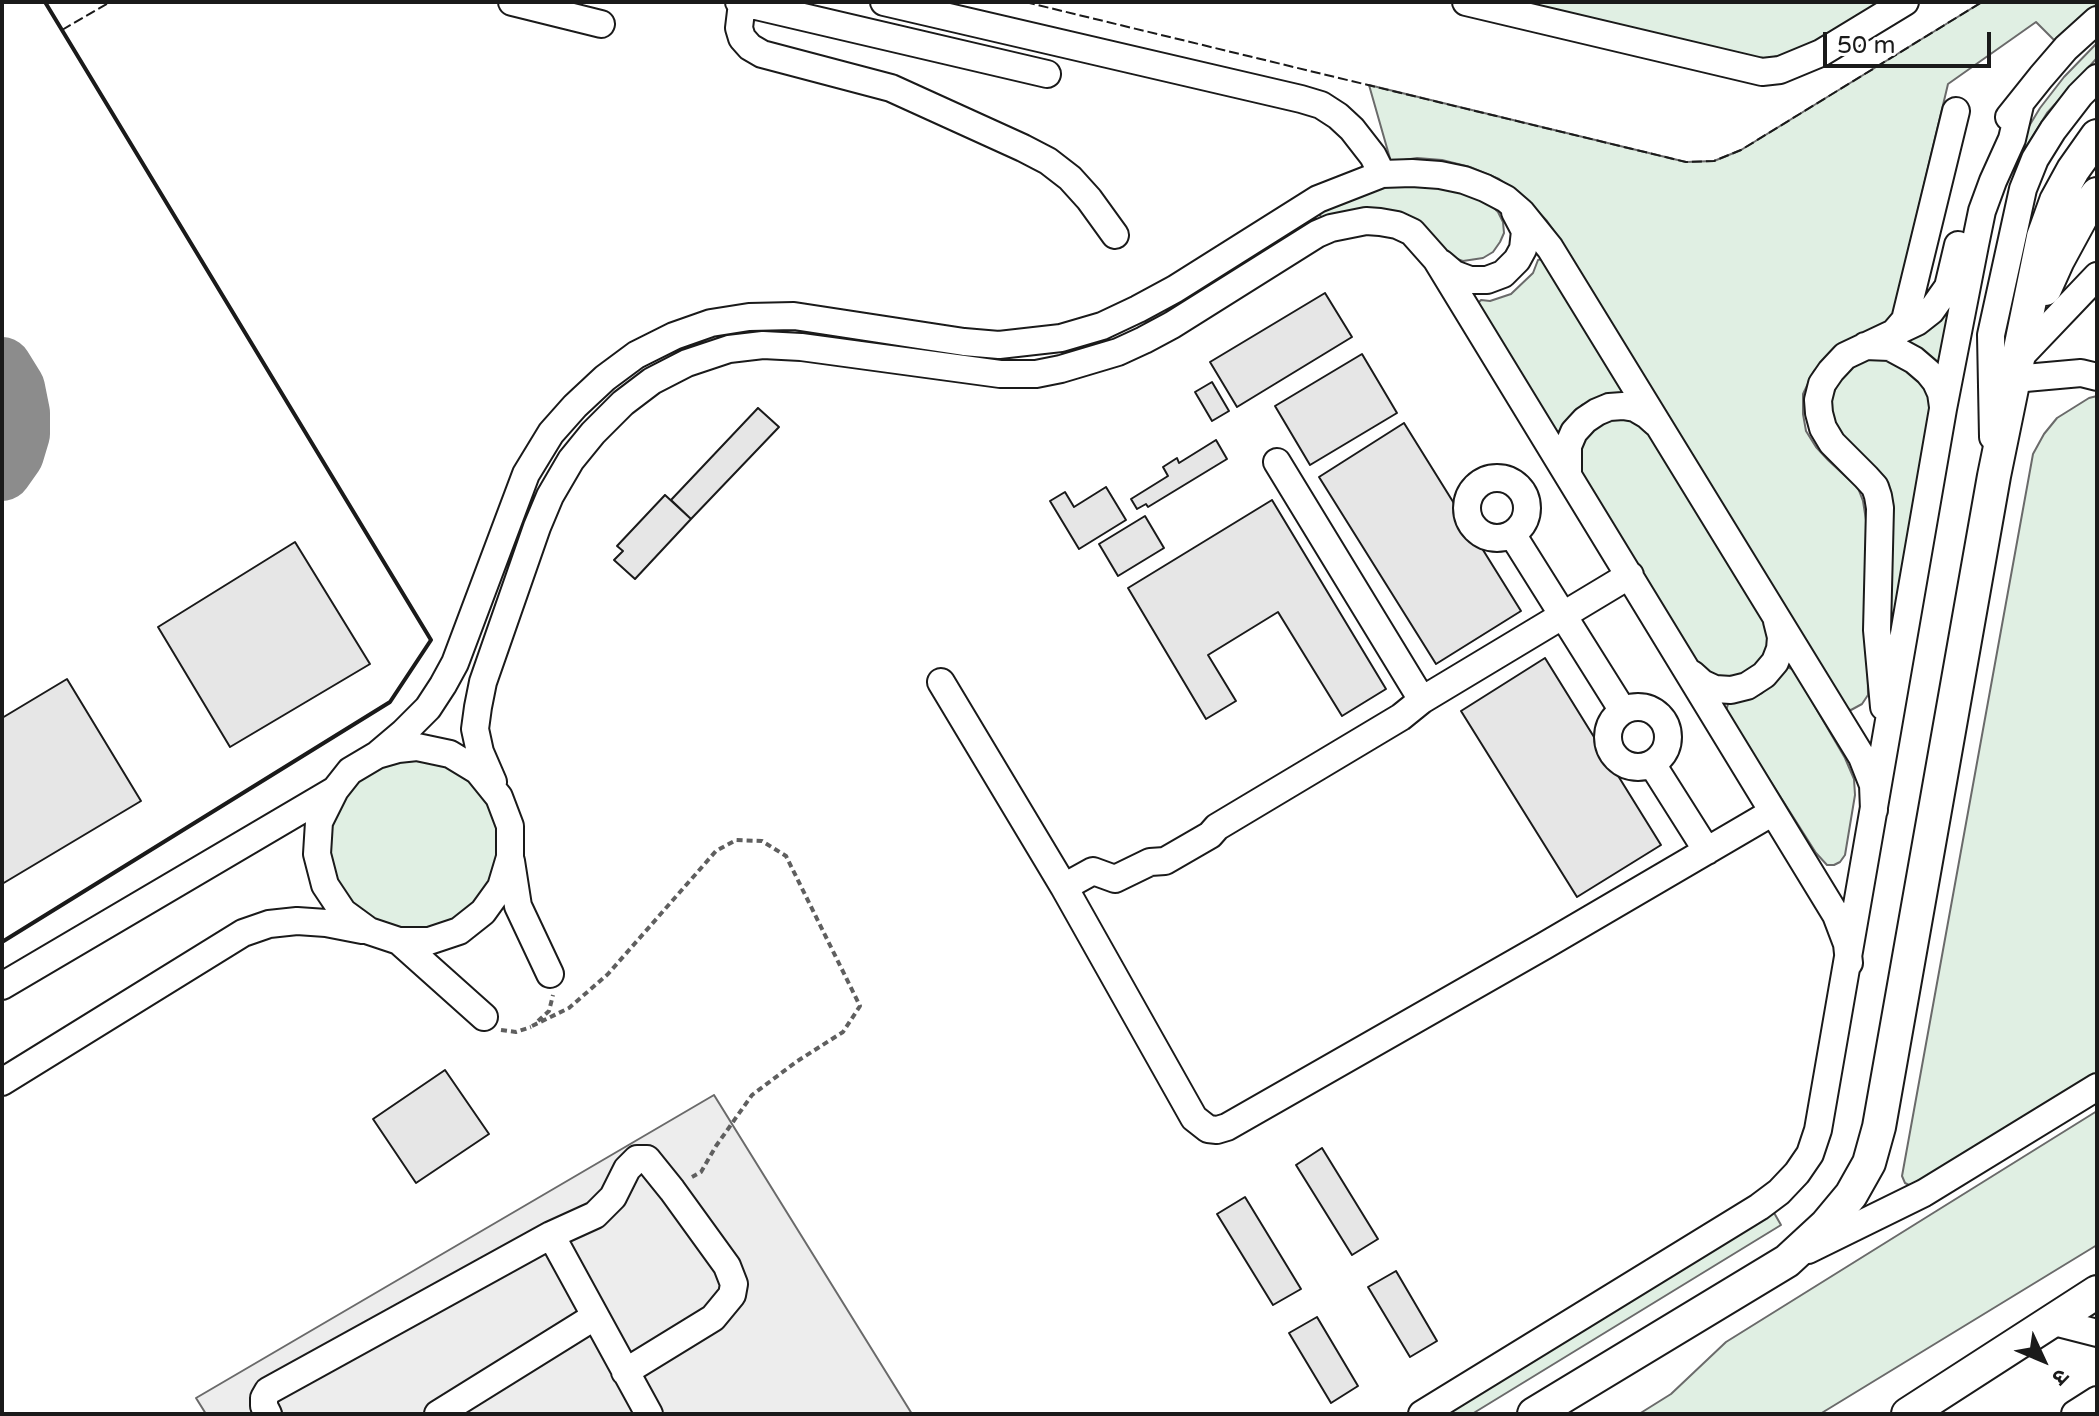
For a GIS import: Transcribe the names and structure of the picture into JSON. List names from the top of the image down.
{
  "scale_bar": "50 m",
  "north": "bottom right"
}
